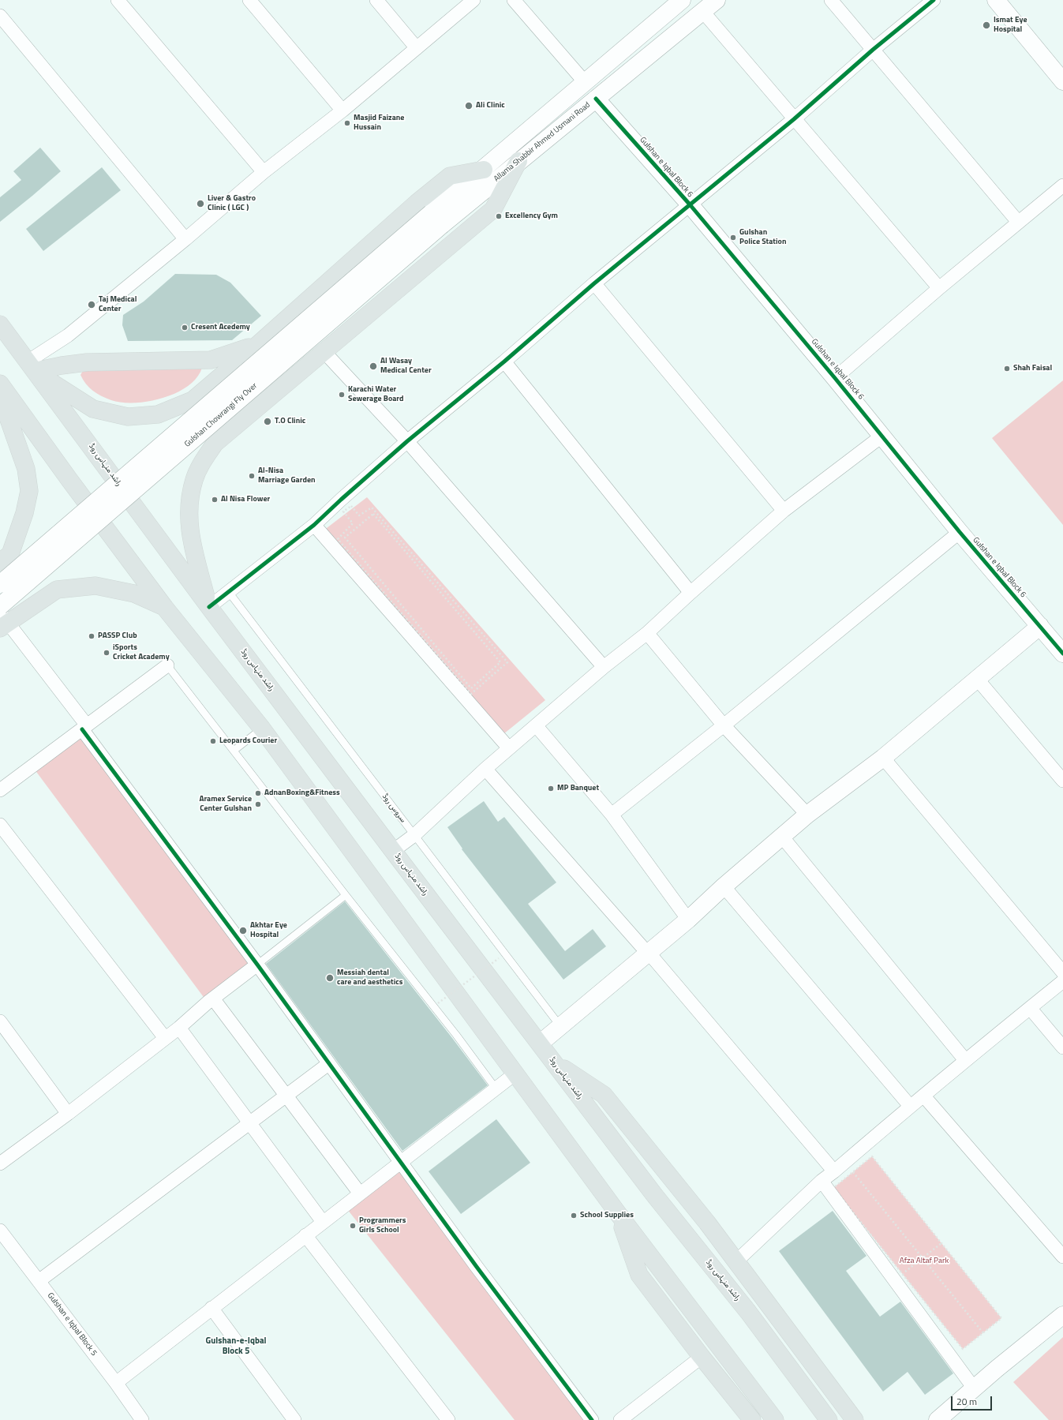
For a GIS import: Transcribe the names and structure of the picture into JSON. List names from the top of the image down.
{
  "streets": {
    "main road": [
      "Allama Shabbir Ahmed Usmani Road",
      "Gulshan e Iqbal Block 6",
      "Gulshan Chowrangi Fly Over",
      "راشد منہاس روڈ"
    ],
    "street": ["Gulshan e Iqbal Block 5"],
    "lane": ["سروس روڈ"]
  },
  "crossings": [
    ["Allama Shabbir Ahmed Usmani Road", "Gulshan e Iqbal Block 6"],
    ["Allama Shabbir Ahmed Usmani Road", "Gulshan Chowrangi Fly Over"]
  ],
  "districts": ["Gulshan-e-Iqbal Block 5"],
  "parks": ["Afza Altaf Park"],
  "places": [
    "Ismat Eye Hospital",
    "Ali Clinic",
    "Masjid Faizane Hussain",
    "Liver & Gastro Clinic ( LGC )",
    "Excellency Gym",
    "Gulshan Police Station",
    "Taj Medical Center",
    "Cresent Acedemy",
    "Al Wasay Medical Center",
    "Shah Faisal",
    "Karachi Water Sewerage Board",
    "T.O Clinic",
    "Al-Nisa Marriage Garden",
    "Al Nisa Flower",
    "PASSP Club",
    "iSports Cricket Academy",
    "Leopards Courier",
    "MP Banquet",
    "AdnanBoxing&Fitness",
    "Aramex Service Center Gulshan",
    "Akhtar Eye Hospital",
    "Messiah dental care and aesthetics",
    "School Supplies",
    "Programmers Girls School"
  ],
  "scale_bar": "20 m"
}
